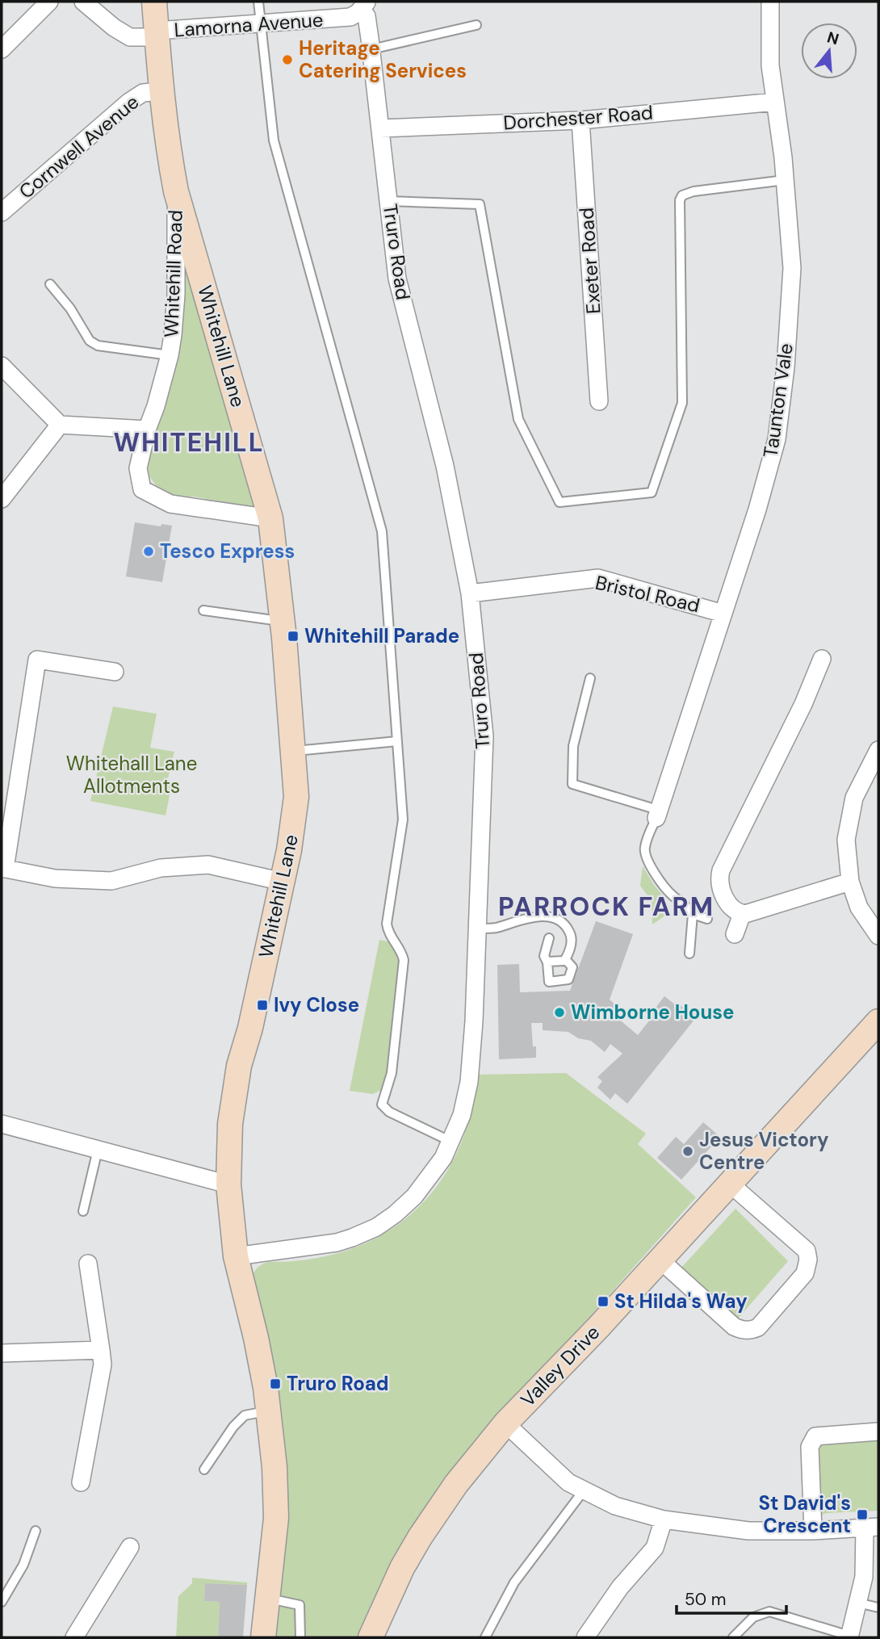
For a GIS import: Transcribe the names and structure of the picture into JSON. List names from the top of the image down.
{
  "streets": {
    "street": [
      "Lamorna Avenue",
      "Dorchester Road",
      "Cornwell Avenue",
      "Truro Road",
      "Exeter Road",
      "Whitehill Road",
      "Whitehill Lane",
      "Taunton Vale",
      "Bristol Road",
      "Valley Drive"
    ]
  },
  "crossings": [
    ["Lamorna Avenue", "Truro Road"],
    ["Dorchester Road", "Truro Road"],
    ["Dorchester Road", "Exeter Road"],
    ["Dorchester Road", "Taunton Vale"],
    ["Cornwell Avenue", "Whitehill Lane"],
    ["Truro Road", "Whitehill Lane"],
    ["Truro Road", "Bristol Road"],
    ["Whitehill Road", "Whitehill Lane"],
    ["Taunton Vale", "Bristol Road"]
  ],
  "districts": ["WHITEHILL", "PARROCK FARM"],
  "parks": ["Whitehall Lane Allotments"],
  "places": {
    "other": [
      "Heritage Catering Services",
      "Tesco Express",
      "Wimborne House",
      "Jesus Victory Centre"
    ],
    "transit": [
      "Whitehill Parade",
      "Ivy Close",
      "St Hilda's Way",
      "Truro Road",
      "St David's Crescent"
    ]
  },
  "scale_bar": "50 m",
  "north": "top"
}
